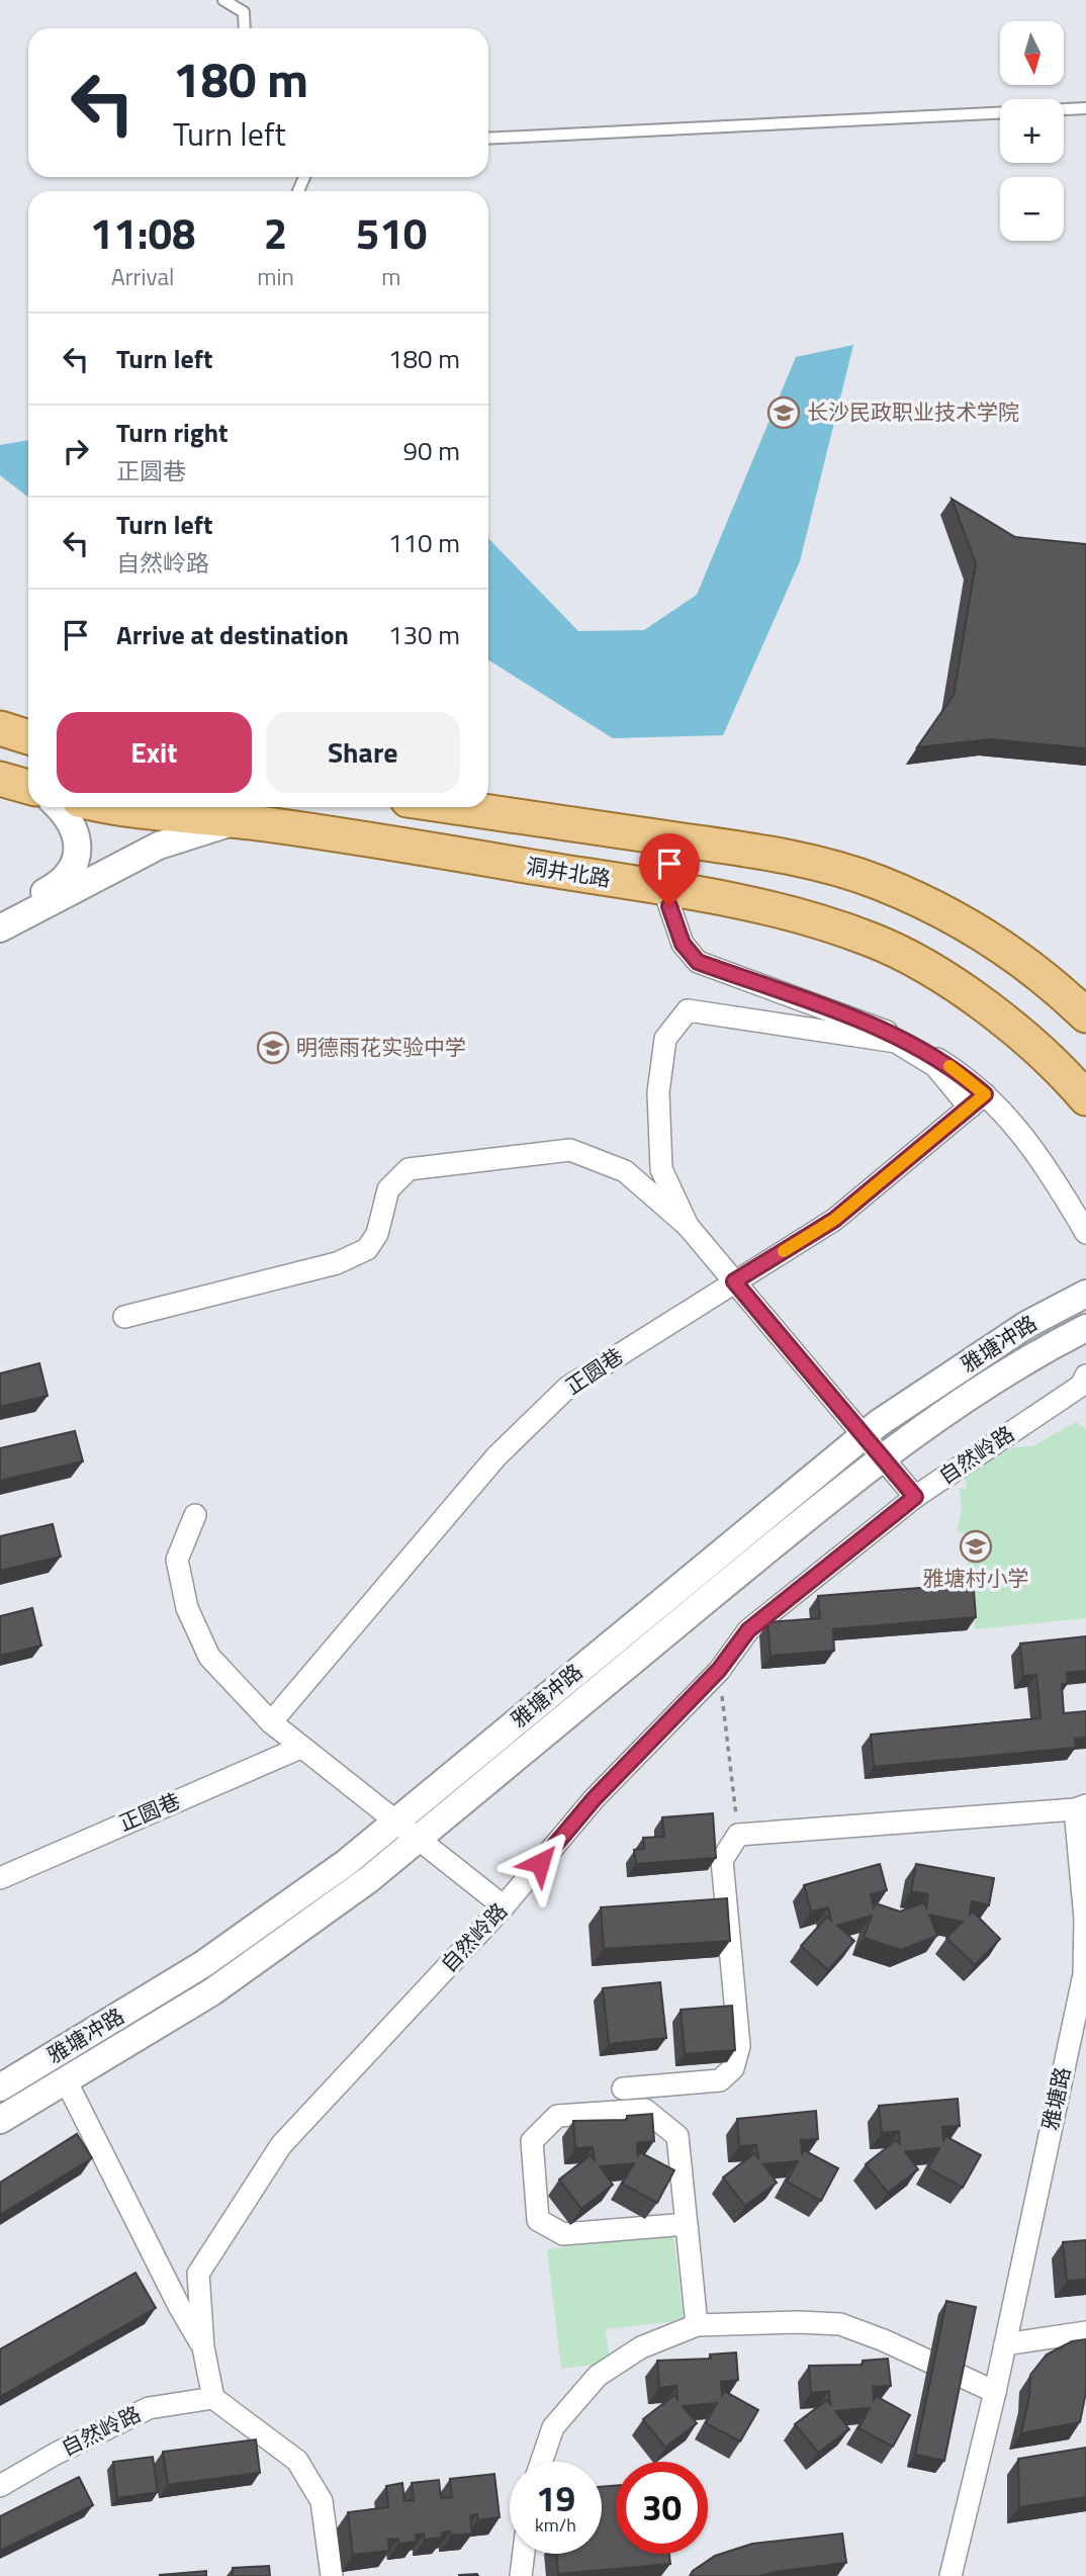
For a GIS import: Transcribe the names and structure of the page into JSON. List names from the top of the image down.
{
  "streets": {
    "main road": ["洞井北路"],
    "street": [
      "雅塘冲路",
      "正圆巷",
      "自然岭路",
      "雅塘路"
    ]
  },
  "places": {
    "school or university": ["长沙民政职业技术学院", "明德雨花实验中学", "雅塘村小学"]
  },
  "north": "bottom",
  "page": {
    "map_buttons": ["+", "−"],
    "turn": ["180 m", "Turn left"],
    "eta": [
      "11:08",
      "Arrival",
      "2",
      "min",
      "510",
      "m"
    ],
    "list": [
      {
        "name": "Turn left",
        "value": "180 m"
      },
      {
        "name": "Turn right",
        "note": "正圆巷",
        "value": "90 m"
      },
      {
        "name": "Turn left",
        "note": "自然岭路",
        "value": "110 m"
      },
      {
        "name": "Arrive at destination",
        "value": "130 m"
      }
    ],
    "buttons": ["Exit", "Share"],
    "speed": "19 km/h",
    "limit": "30"
  }
}
